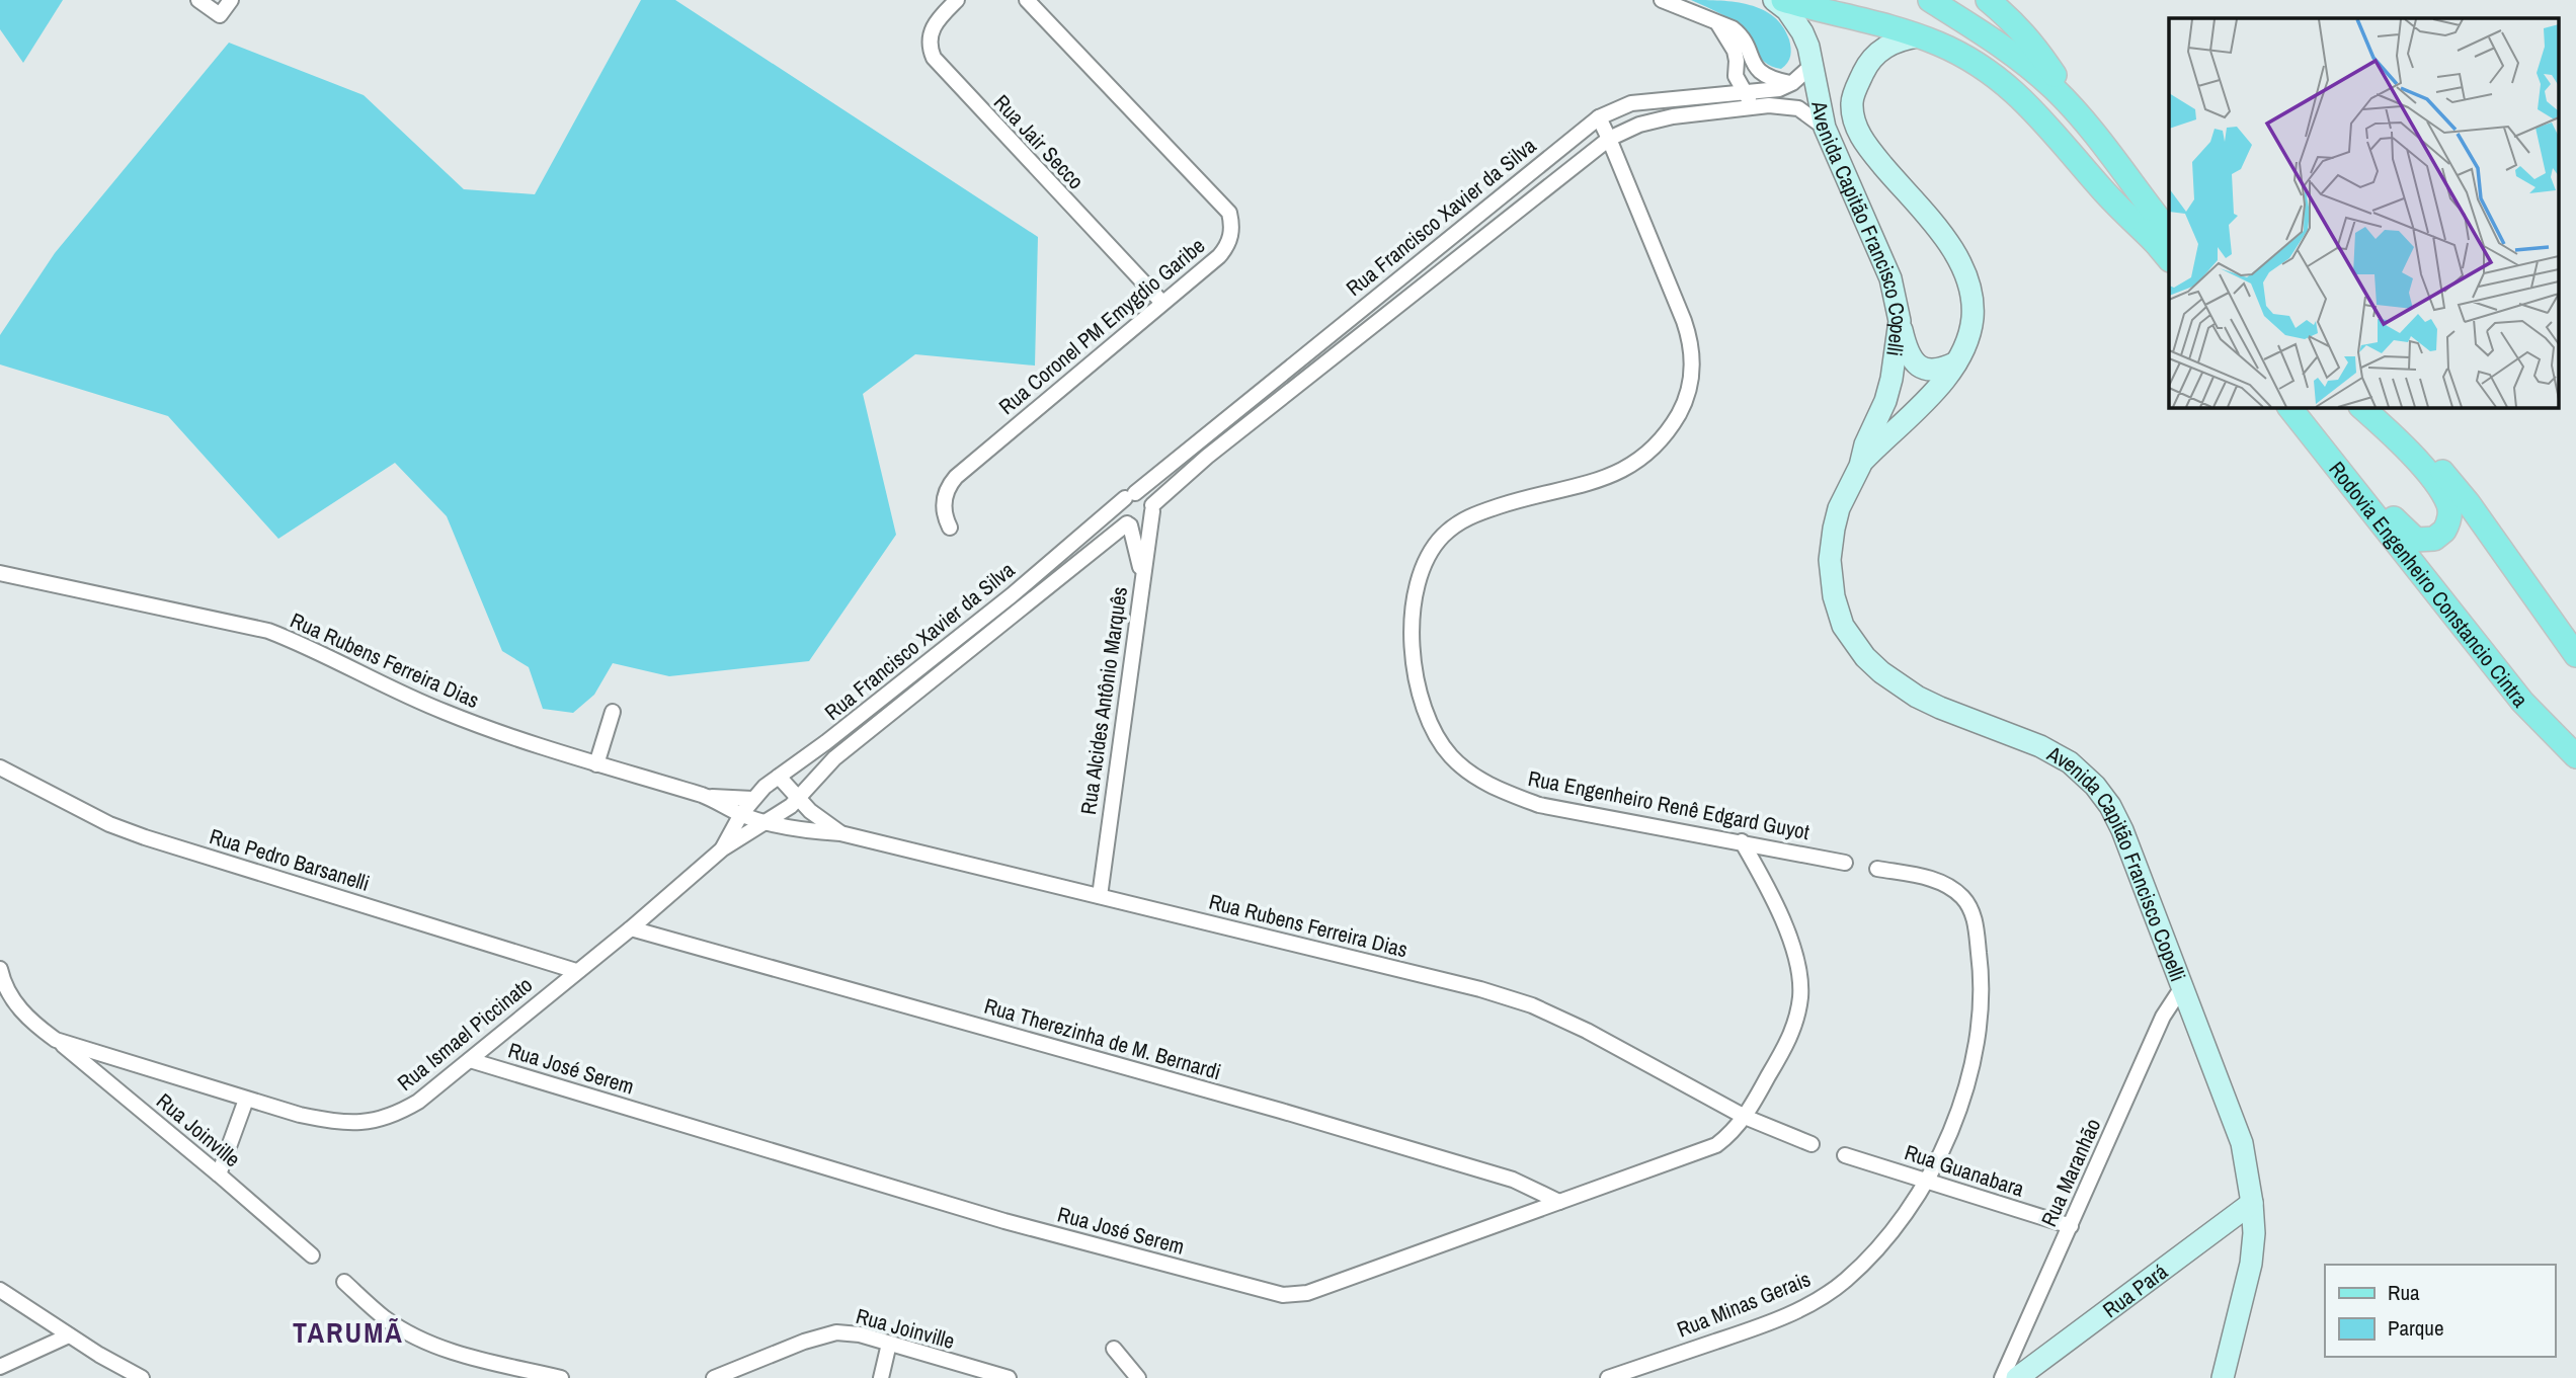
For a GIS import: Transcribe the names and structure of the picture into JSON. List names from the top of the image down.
{
  "streets": {
    "main road": ["Avenida Capitão Francisco Copelli", "Rodovia Engenheiro Constancio Cintra", "Rua Pará"],
    "street": [
      "Rua Jair Secco",
      "Rua Francisco Xavier da Silva",
      "Rua Coronel PM Emygdio Garibe",
      "Rua Rubens Ferreira Dias",
      "Rua Alcides Antônio Marquês",
      "Rua Engenheiro Renê Edgard Guyot",
      "Rua Pedro Barsanelli",
      "Rua Ismael Piccinato",
      "Rua Therezinha de M. Bernardi",
      "Rua José Serem",
      "Rua Joinville",
      "Rua Guanabara",
      "Rua Maranhão",
      "Rua Minas Gerais"
    ]
  },
  "crossings": [
    ["Rua Jair Secco", "Rua Coronel PM Emygdio Garibe"],
    ["Rua Francisco Xavier da Silva", "Avenida Capitão Francisco Copelli"],
    ["Rua Francisco Xavier da Silva", "Rua Rubens Ferreira Dias"],
    ["Rua Francisco Xavier da Silva", "Rua Alcides Antônio Marquês"],
    ["Rua Francisco Xavier da Silva", "Rua Engenheiro Renê Edgard Guyot"],
    ["Rua Francisco Xavier da Silva", "Rua Ismael Piccinato"],
    ["Avenida Capitão Francisco Copelli", "Rua Maranhão"],
    ["Avenida Capitão Francisco Copelli", "Rua Pará"],
    ["Rua Rubens Ferreira Dias", "Rua Alcides Antônio Marquês"],
    ["Rua Rubens Ferreira Dias", "Rua Ismael Piccinato"],
    ["Rua Rubens Ferreira Dias", "Rua José Serem"],
    ["Rua Engenheiro Renê Edgard Guyot", "Rua José Serem"],
    ["Rua Pedro Barsanelli", "Rua Ismael Piccinato"],
    ["Rua Ismael Piccinato", "Rua Therezinha de M. Bernardi"],
    ["Rua Ismael Piccinato", "Rua José Serem"],
    ["Rua Ismael Piccinato", "Rua Joinville"],
    ["Rua Therezinha de M. Bernardi", "Rua José Serem"],
    ["Rua Guanabara", "Rua Maranhão"],
    ["Rua Guanabara", "Rua Minas Gerais"]
  ],
  "districts": ["TARUMÃ"],
  "legend": ["Rua", "Parque"]
}
